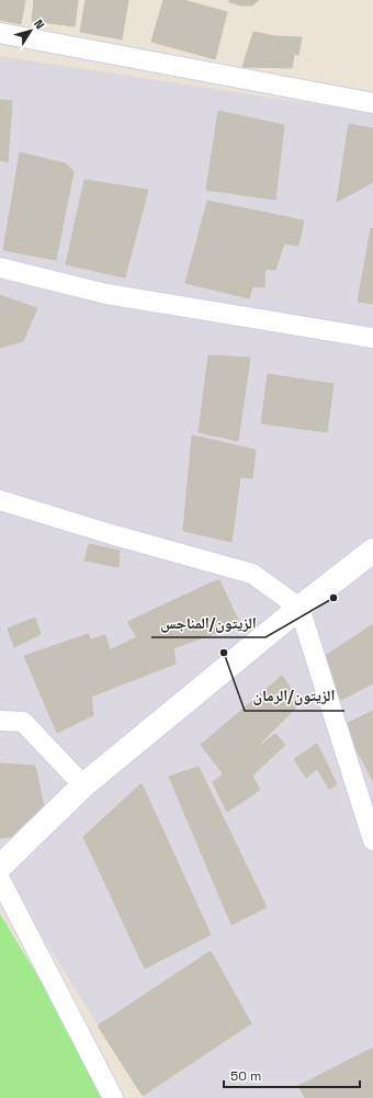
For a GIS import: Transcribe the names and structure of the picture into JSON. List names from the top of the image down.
{
  "places": ["الزيتون/المناجس", "الزيتون/الرمان"],
  "scale_bar": "50 m",
  "north": "top right"
}
